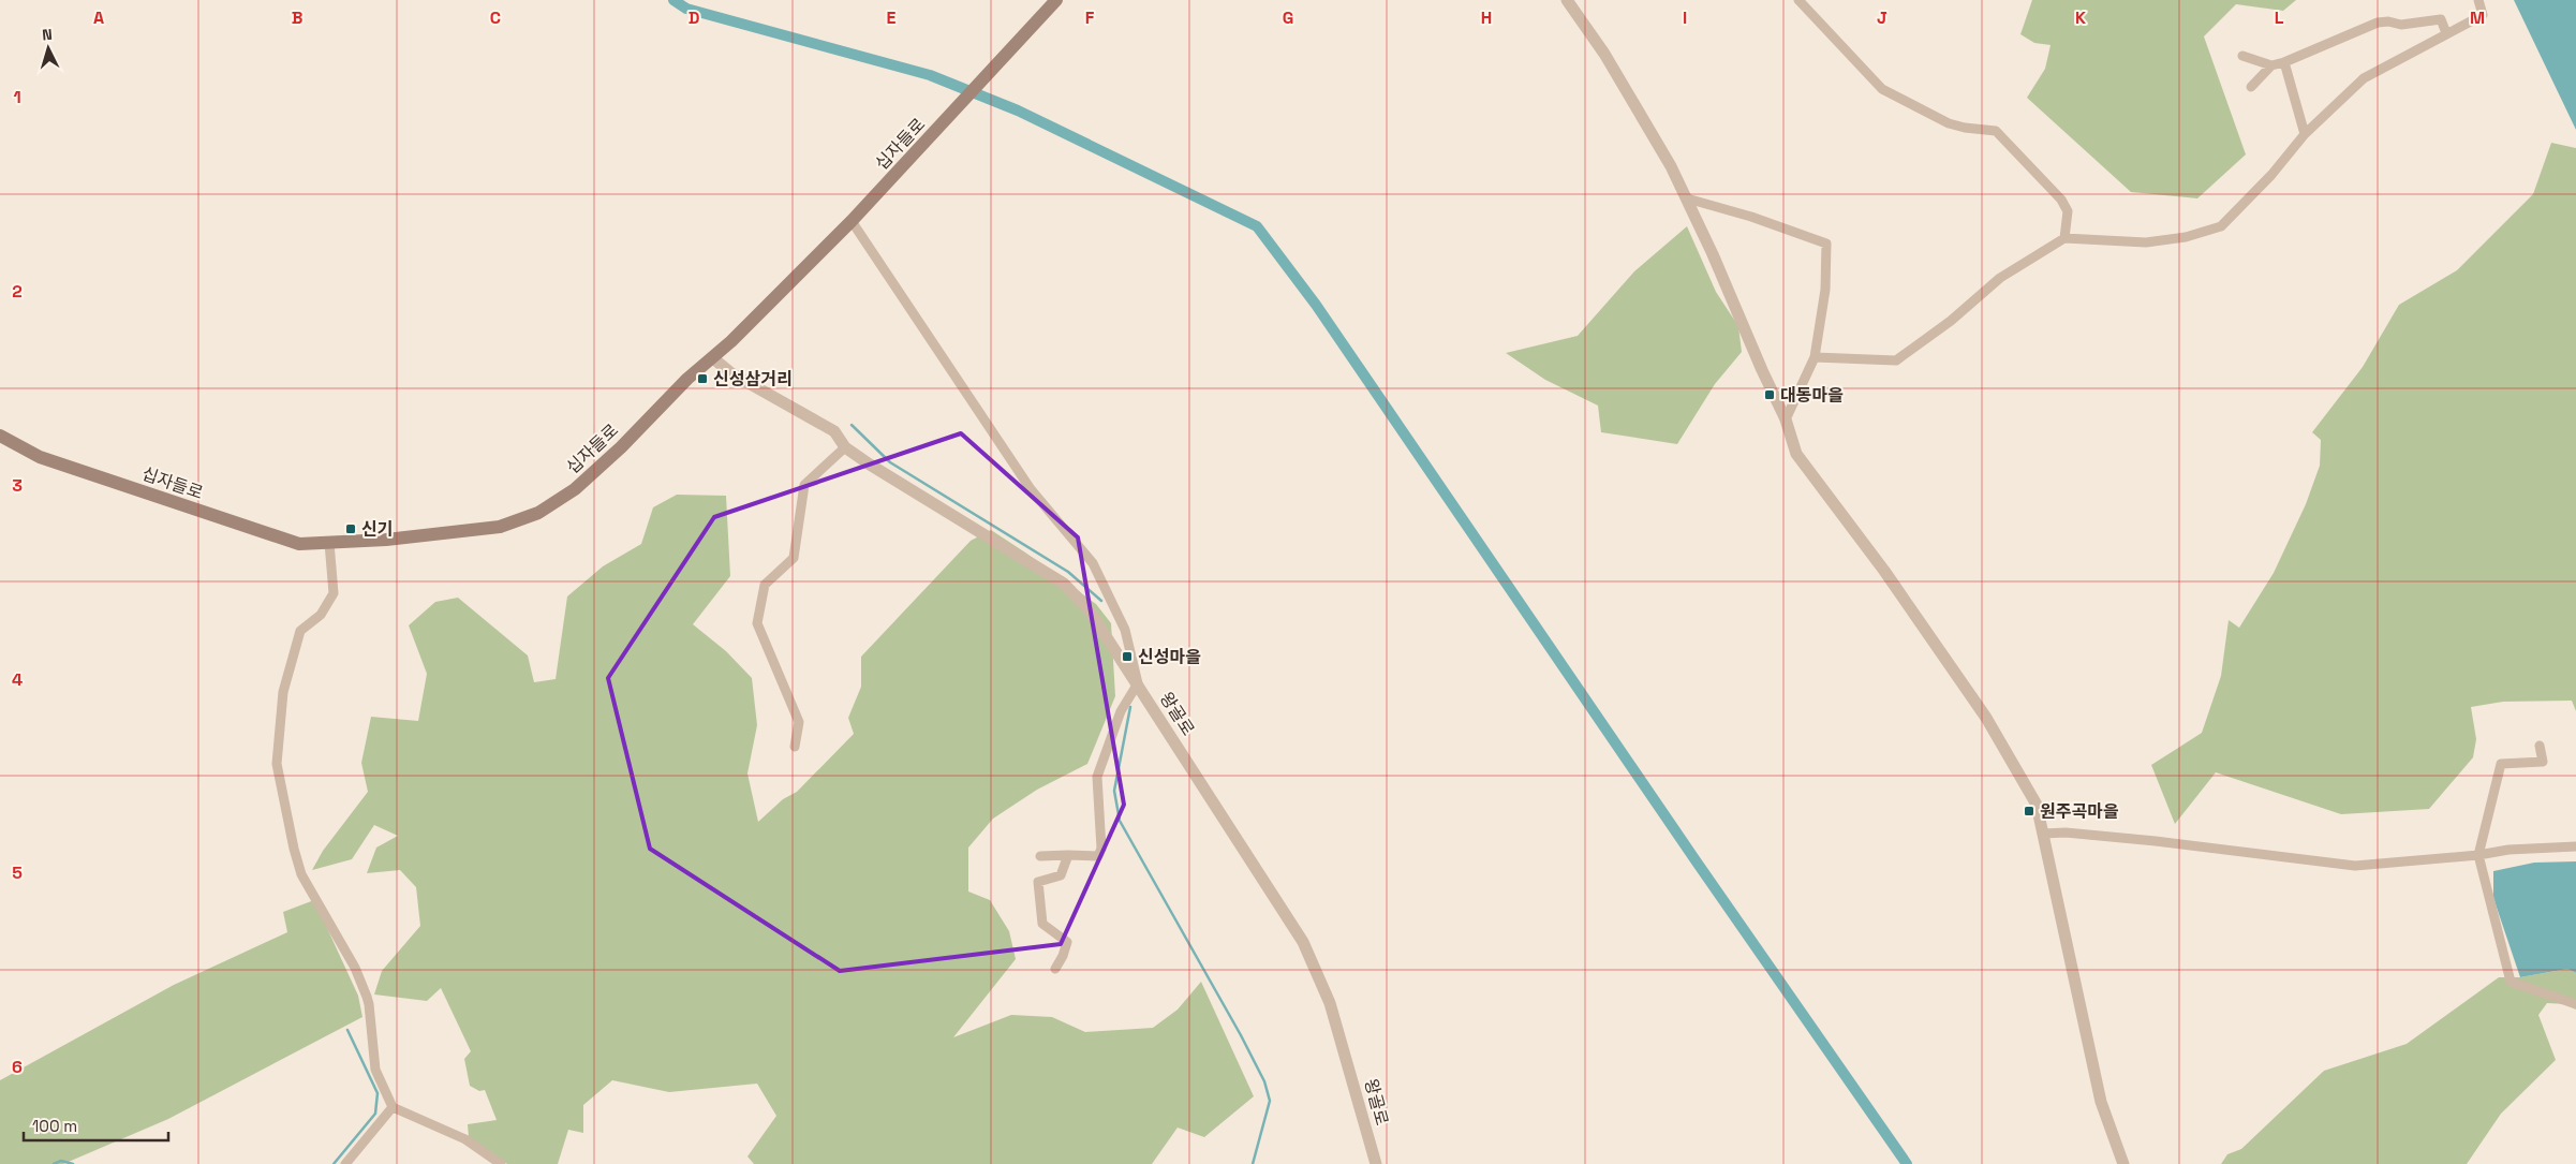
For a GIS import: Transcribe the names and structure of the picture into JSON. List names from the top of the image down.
{
  "streets": {
    "main road": ["십자들로"],
    "street": ["왕골로"]
  },
  "crossings": [
    ["십자들로", "왕골로"]
  ],
  "places": {
    "transit": [
      "신성삼거리",
      "대동마을",
      "신기",
      "신성마을",
      "원주곡마을"
    ]
  },
  "scale_bar": "100 m",
  "north": "top",
  "grid": {
    "columns": [
      "A",
      "B",
      "C",
      "D",
      "E",
      "F",
      "G",
      "H",
      "I",
      "J",
      "K",
      "L",
      "M"
    ],
    "rows": [
      "1",
      "2",
      "3",
      "4",
      "5",
      "6"
    ]
  }
}
